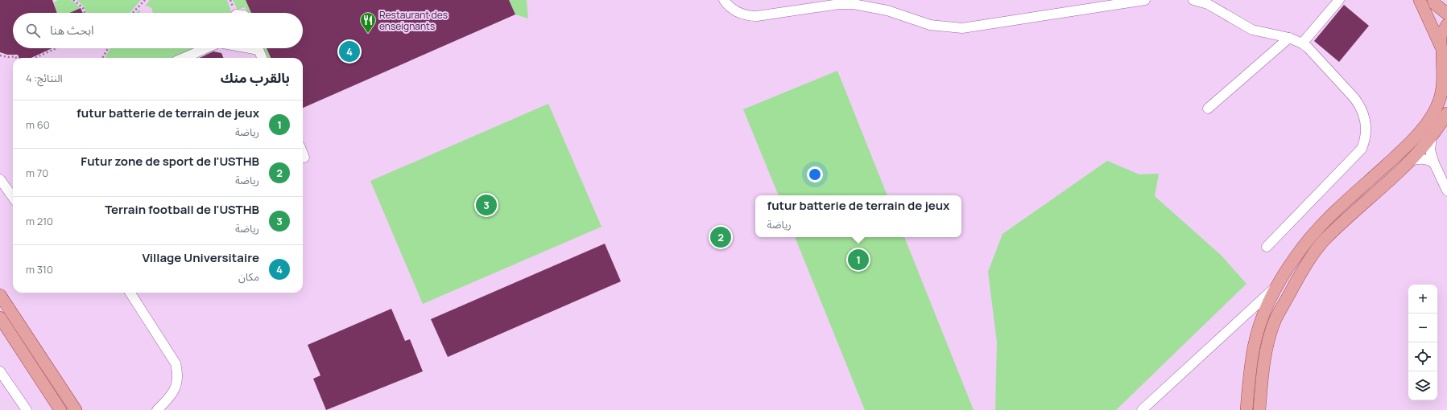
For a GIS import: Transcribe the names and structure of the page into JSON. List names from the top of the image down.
{
  "places": {
    "restaurant": ["Restaurant des enseignants"]
  },
  "page": {
    "search": "ابحث هنا",
    "pins": [
      "4",
      "3",
      "2",
      "1"
    ],
    "heading": ["بالقرب منك", "النتائج: 4"],
    "list": [
      {
        "mark": "1",
        "name": "futur batterie de terrain de jeux",
        "note": "رياضة",
        "value": "60 m"
      },
      {
        "mark": "2",
        "name": "Futur zone de sport de l'USTHB",
        "note": "رياضة",
        "value": "70 m"
      },
      {
        "mark": "3",
        "name": "Terrain football de l'USTHB",
        "note": "رياضة",
        "value": "210 m"
      },
      {
        "mark": "4",
        "name": "Village Universitaire",
        "note": "مكان",
        "value": "310 m"
      }
    ],
    "popup": ["futur batterie de terrain de jeux", "رياضة"],
    "map_buttons": ["+", "−"]
  }
}
